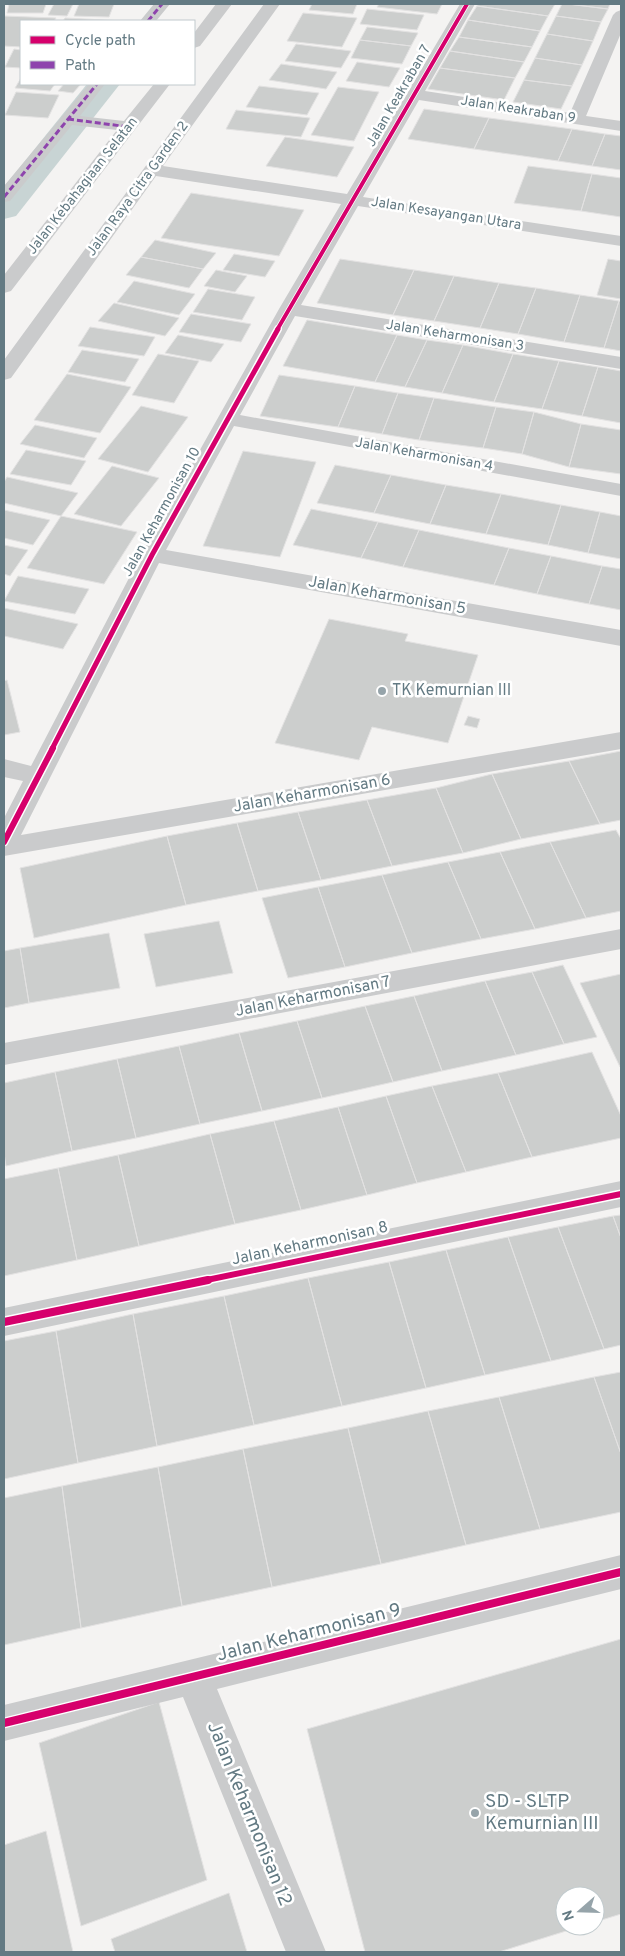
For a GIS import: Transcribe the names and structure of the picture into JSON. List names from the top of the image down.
{
  "streets": {
    "street": [
      "Jalan Keakraban 7",
      "Jalan Keakraban 9",
      "Jalan Kebahagiaan Selatan",
      "Jalan Raya Citra Garden 2",
      "Jalan Kesayangan Utara",
      "Jalan Keharmonisan 3",
      "Jalan Keharmonisan 4",
      "Jalan Keharmonisan 10",
      "Jalan Keharmonisan 5",
      "Jalan Keharmonisan 6",
      "Jalan Keharmonisan 7",
      "Jalan Keharmonisan 8",
      "Jalan Keharmonisan 9",
      "Jalan Keharmonisan 12"
    ]
  },
  "crossings": [
    ["Jalan Keakraban 7", "Jalan Keakraban 9"],
    ["Jalan Keakraban 7", "Jalan Kesayangan Utara"],
    ["Jalan Keakraban 7", "Jalan Keharmonisan 10"],
    ["Jalan Raya Citra Garden 2", "Jalan Kesayangan Utara"],
    ["Jalan Kesayangan Utara", "Jalan Keharmonisan 10"],
    ["Jalan Keharmonisan 3", "Jalan Keharmonisan 10"],
    ["Jalan Keharmonisan 4", "Jalan Keharmonisan 10"],
    ["Jalan Keharmonisan 10", "Jalan Keharmonisan 5"],
    ["Jalan Keharmonisan 9", "Jalan Keharmonisan 12"]
  ],
  "places": ["TK Kemurnian III", "SD - SLTP Kemurnian III"],
  "legend": ["Cycle path", "Path"],
  "north": "left"
}
